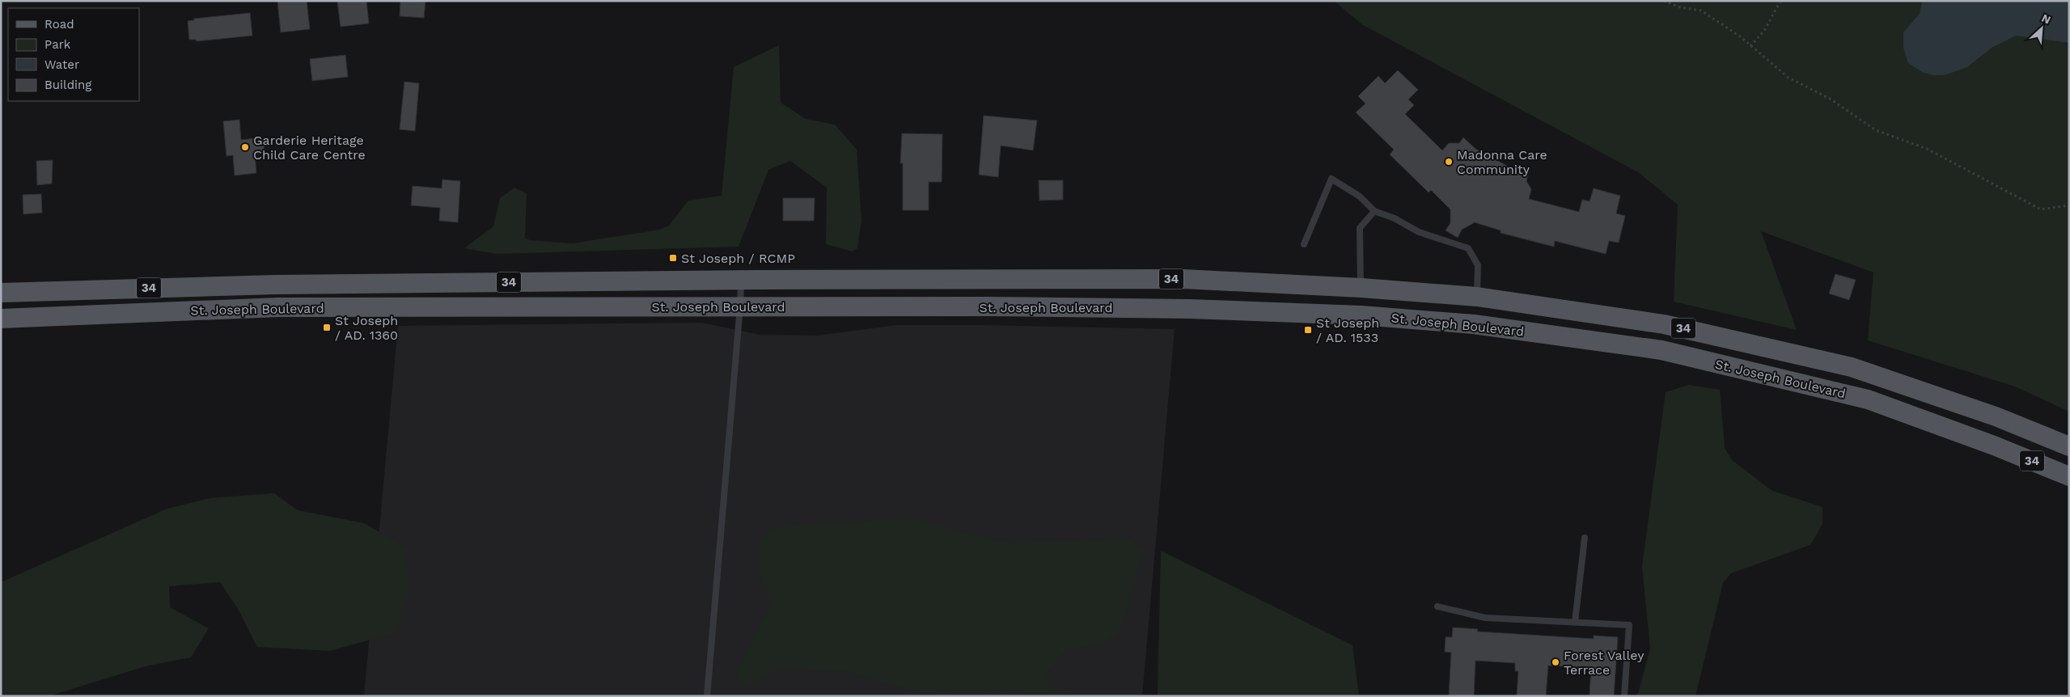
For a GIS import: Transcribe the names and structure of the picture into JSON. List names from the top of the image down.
{
  "streets": {
    "main road": ["34", "St. Joseph Boulevard"]
  },
  "places": {
    "other": ["Garderie Heritage Child Care Centre", "Madonna Care Community", "Forest Valley Terrace"],
    "transit": ["St Joseph / RCMP", "St Joseph / AD. 1360", "St Joseph / AD. 1533"]
  },
  "legend": [
    "Road",
    "Park",
    "Water",
    "Building"
  ],
  "north": "top right"
}
